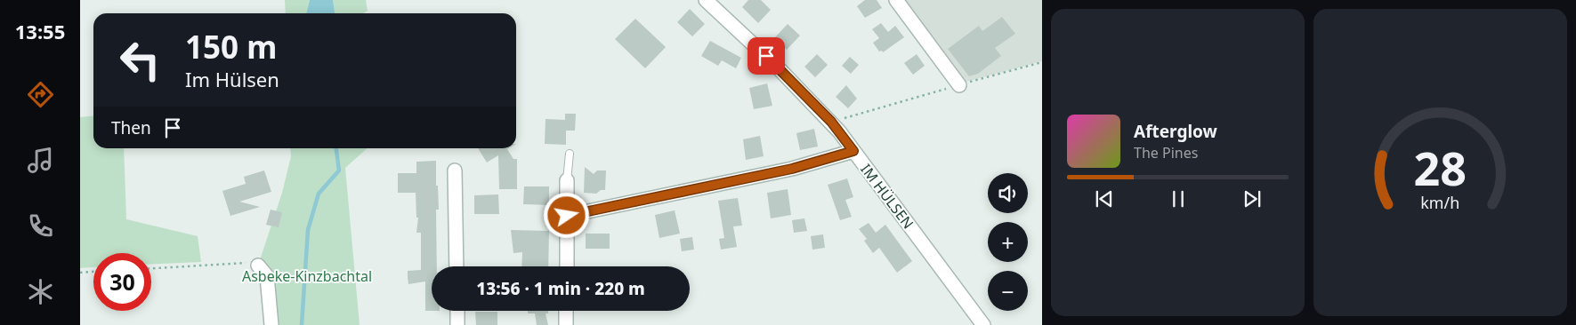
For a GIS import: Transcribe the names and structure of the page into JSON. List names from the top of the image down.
{
  "streets": {
    "street": ["IM HÜLSEN"]
  },
  "parks": ["Asbeke-Kinzbachtal"],
  "page": {
    "tabs": "13:55",
    "turn": ["150 m", "Im Hülsen"],
    "then": "Then",
    "song": ["Afterglow", "The Pines"],
    "map_buttons": ["+", "−"],
    "limit": "30",
    "trip": "13:56 · 1 min · 220 m",
    "gauge": ["28", "km/h"]
  }
}
